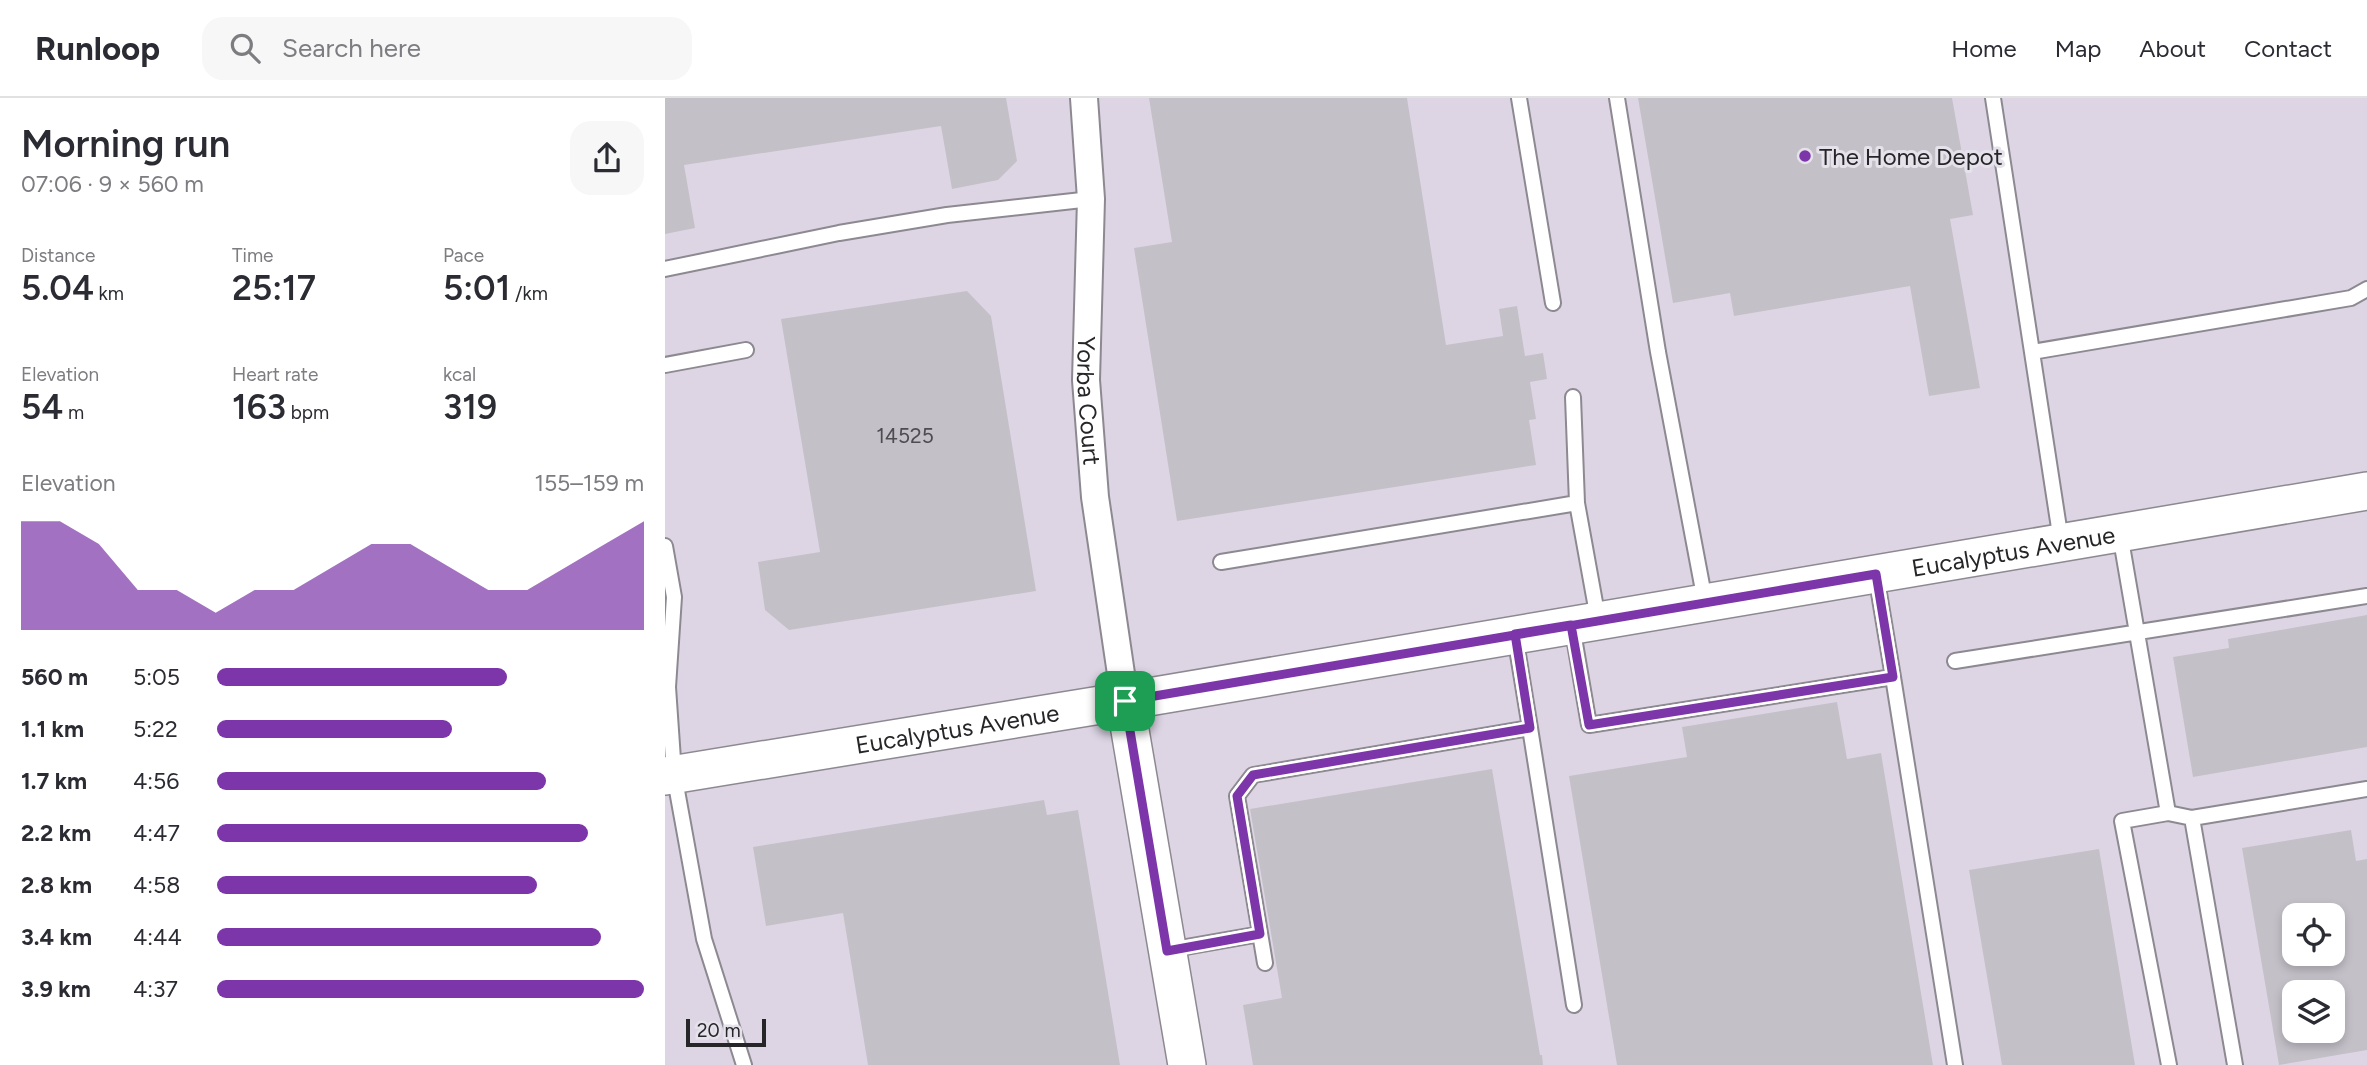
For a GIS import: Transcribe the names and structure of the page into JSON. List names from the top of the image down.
{
  "streets": {
    "street": ["Yorba Court", "Eucalyptus Avenue"]
  },
  "crossings": [
    ["Yorba Court", "Eucalyptus Avenue"]
  ],
  "places": ["The Home Depot"],
  "house_numbers": ["14525"],
  "scale_bar": "20 m",
  "page": {
    "header": "Runloop",
    "search": "Search here",
    "nav": [
      "Home",
      "Map",
      "About",
      "Contact"
    ],
    "heading": ["Morning run", "07:06 · 9 × 560 m"],
    "stats": [
      ["Distance", "5.04 km"],
      ["Time", "25:17"],
      ["Pace", "5:01 /km"],
      ["Elevation", "54 m"],
      ["Heart rate", "163 bpm"],
      ["kcal", "319"]
    ],
    "chart": ["Elevation", "155–159 m"],
    "list": [
      {
        "name": "560 m",
        "note": "5:05"
      },
      {
        "name": "1.1 km",
        "note": "5:22"
      },
      {
        "name": "1.7 km",
        "note": "4:56"
      },
      {
        "name": "2.2 km",
        "note": "4:47"
      },
      {
        "name": "2.8 km",
        "note": "4:58"
      },
      {
        "name": "3.4 km",
        "note": "4:44"
      },
      {
        "name": "3.9 km",
        "note": "4:37"
      }
    ],
    "scale": "20 m"
  }
}
